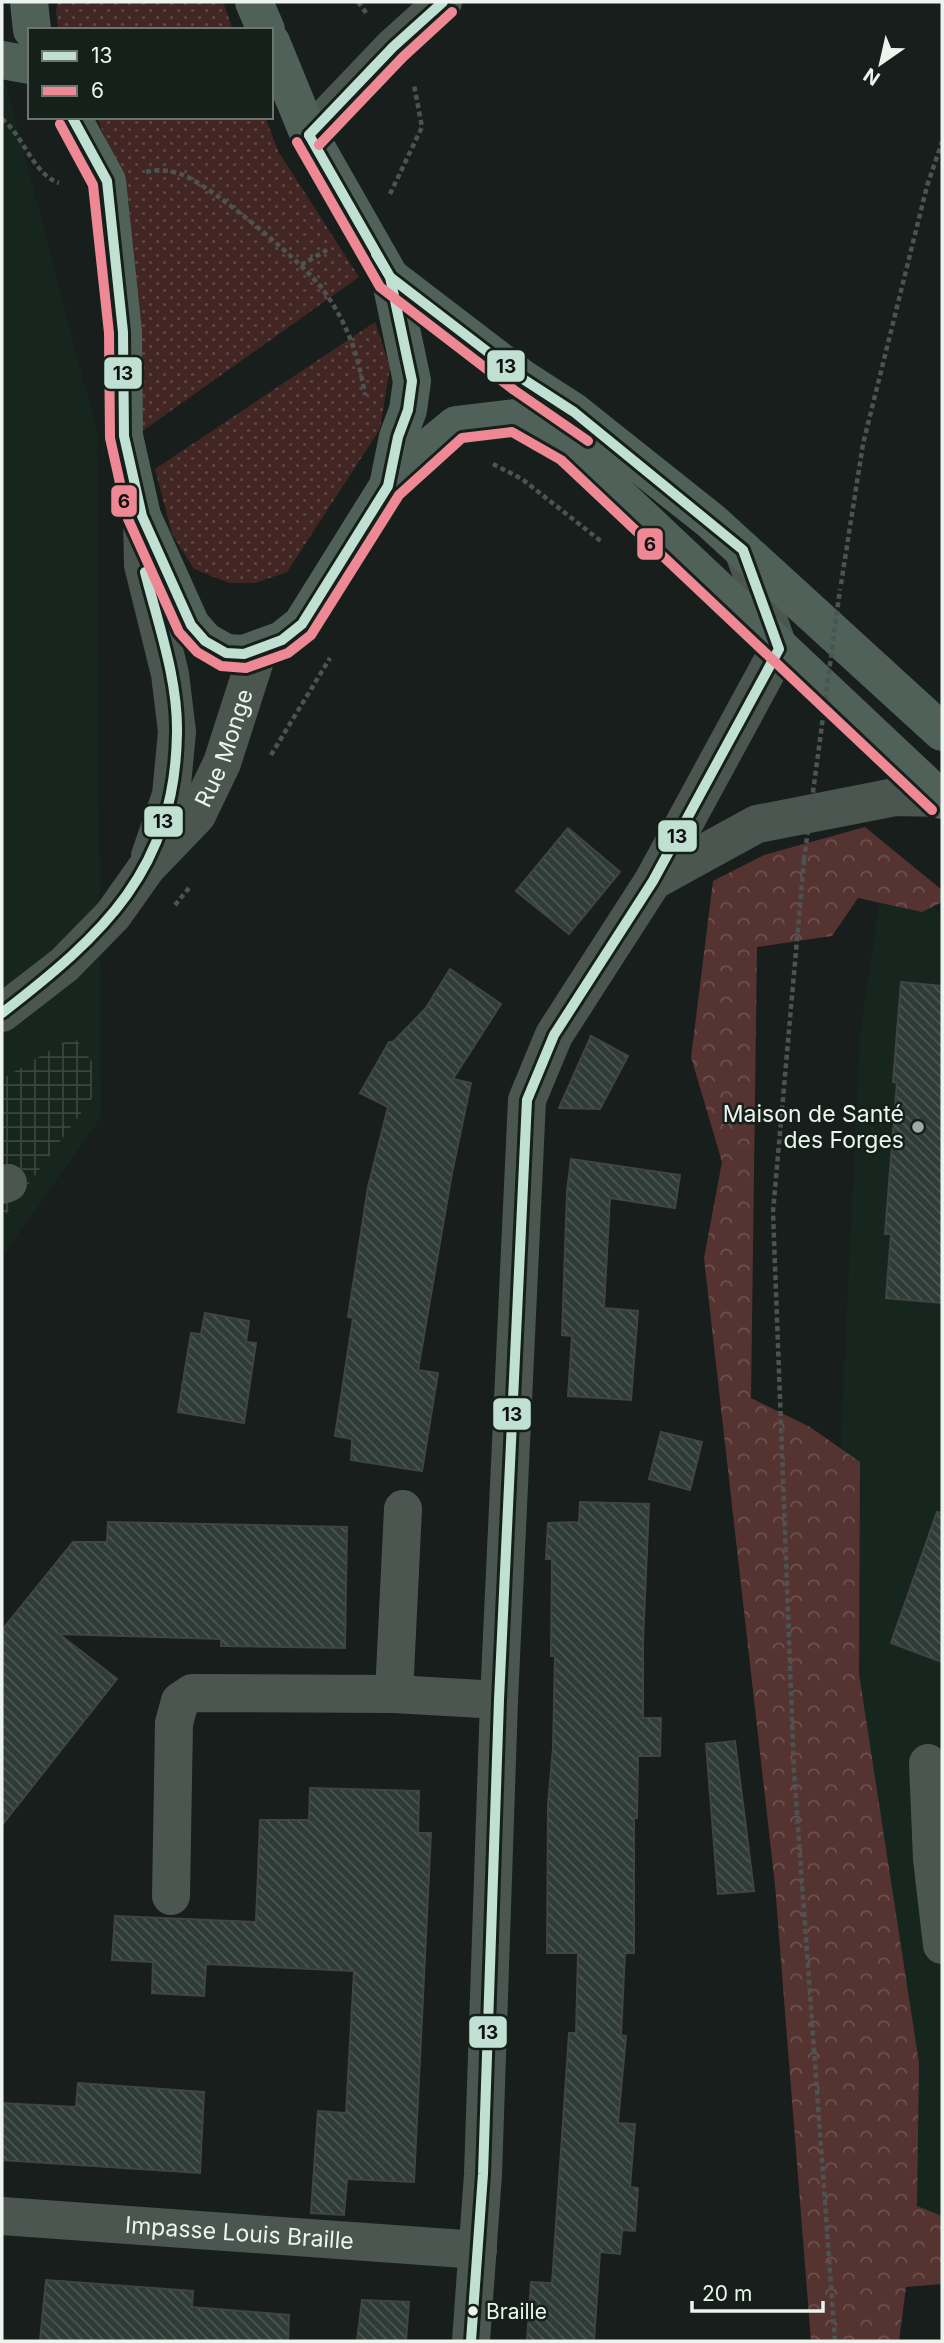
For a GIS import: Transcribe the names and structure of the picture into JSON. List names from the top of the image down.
{
  "streets": {
    "street": ["Rue Monge", "Impasse Louis Braille"]
  },
  "places": ["Maison de Santé des Forges", "Braille"],
  "lines": ["transit line 13", "transit line 6"],
  "legend": ["13", "6"],
  "scale_bar": "20 m",
  "north": "bottom left"
}
